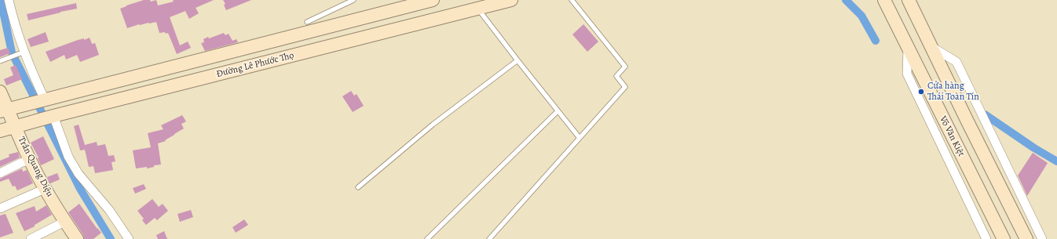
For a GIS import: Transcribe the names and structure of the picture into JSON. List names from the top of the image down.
{
  "streets": {
    "street": ["Đường Lê Phước Thọ", "Võ Văn Kiệt", "Trần Quang Diệu"]
  },
  "crossings": [
    ["Đường Lê Phước Thọ", "Trần Quang Diệu"]
  ],
  "places": ["Cửa hàng Thái Toàn Tín"]
}
